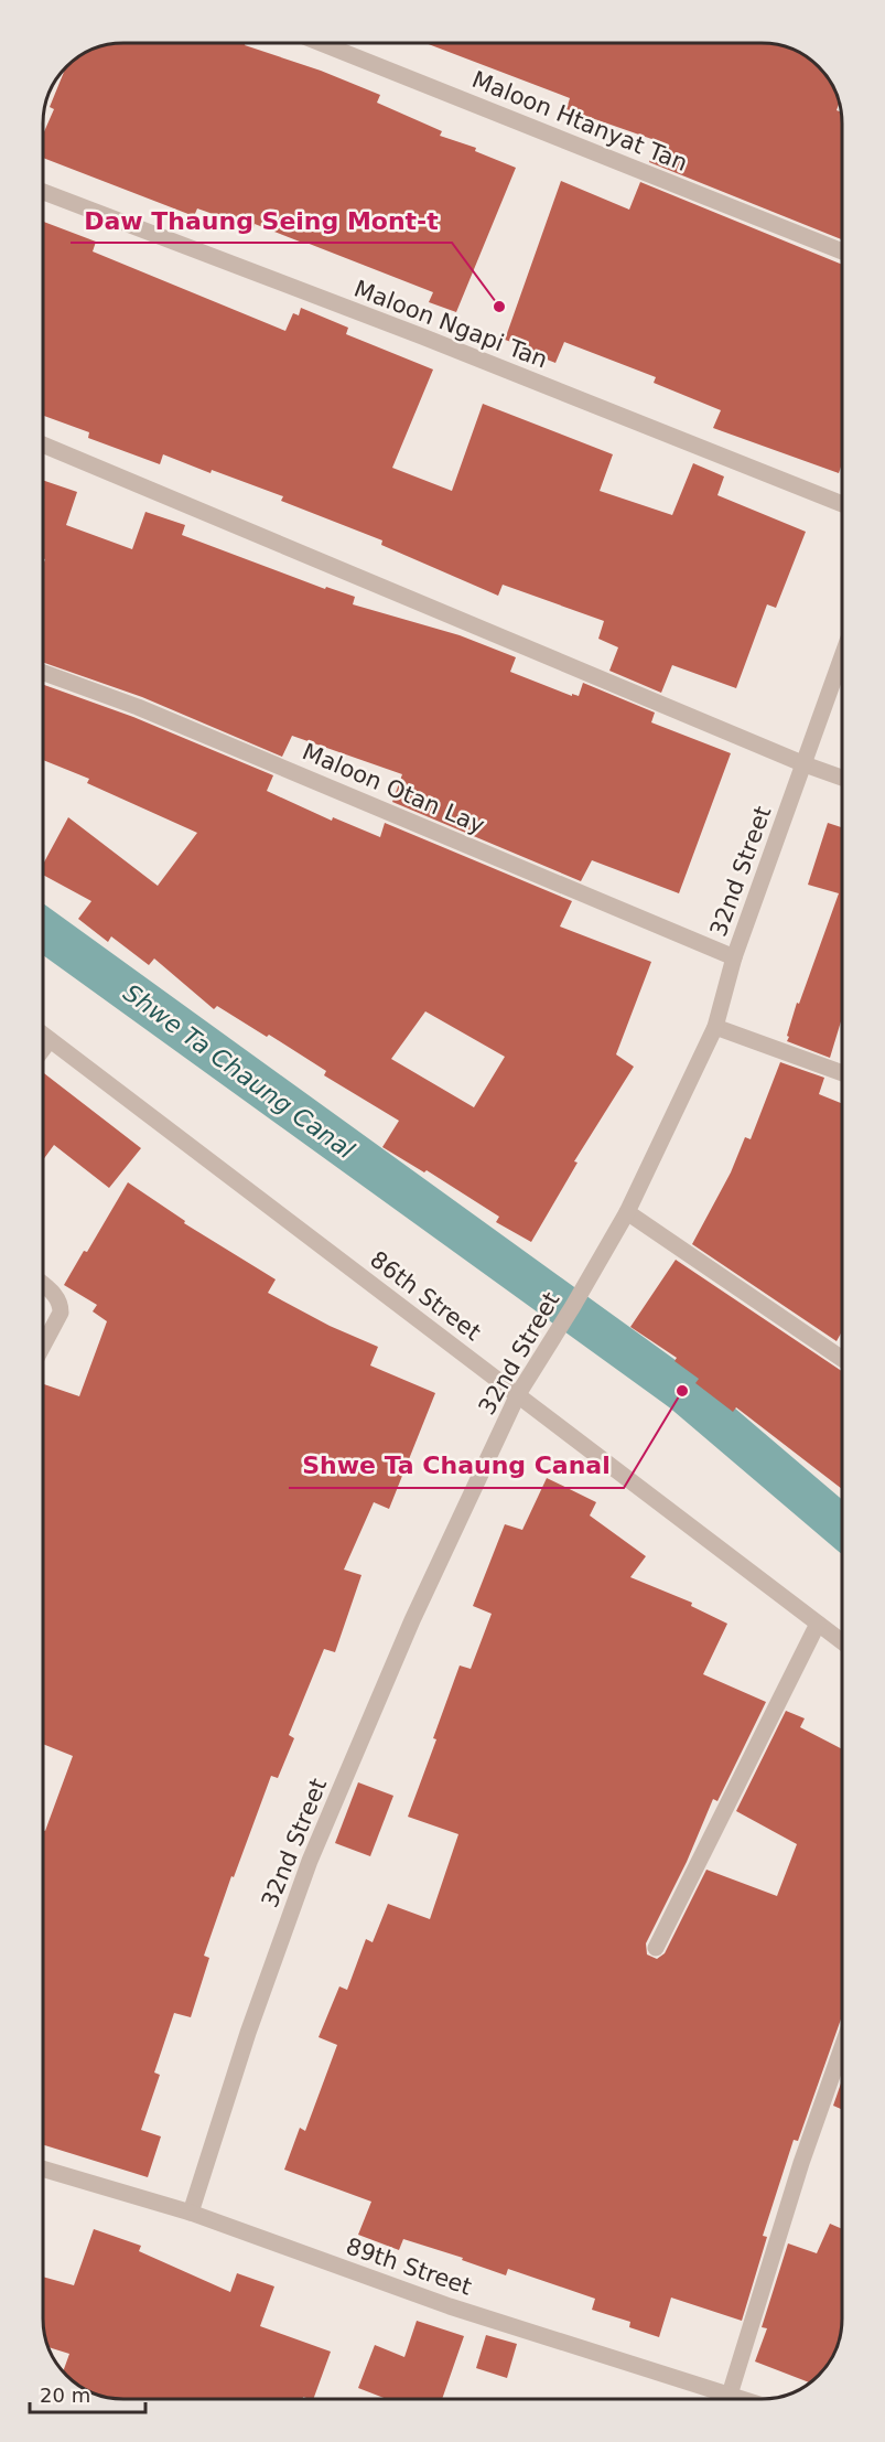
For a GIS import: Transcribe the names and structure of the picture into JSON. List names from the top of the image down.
{
  "streets": {
    "street": [
      "Maloon Htanyat Tan",
      "Maloon Ngapi Tan",
      "Maloon Otan Lay",
      "32nd Street",
      "86th Street",
      "89th Street"
    ]
  },
  "crossings": [
    ["Maloon Otan Lay", "32nd Street"],
    ["32nd Street", "86th Street"],
    ["32nd Street", "89th Street"]
  ],
  "water": ["Shwe Ta Chaung Canal"],
  "places": ["Daw Thaung Seing Mont-t", "Shwe Ta Chaung Canal"],
  "scale_bar": "20 m"
}
